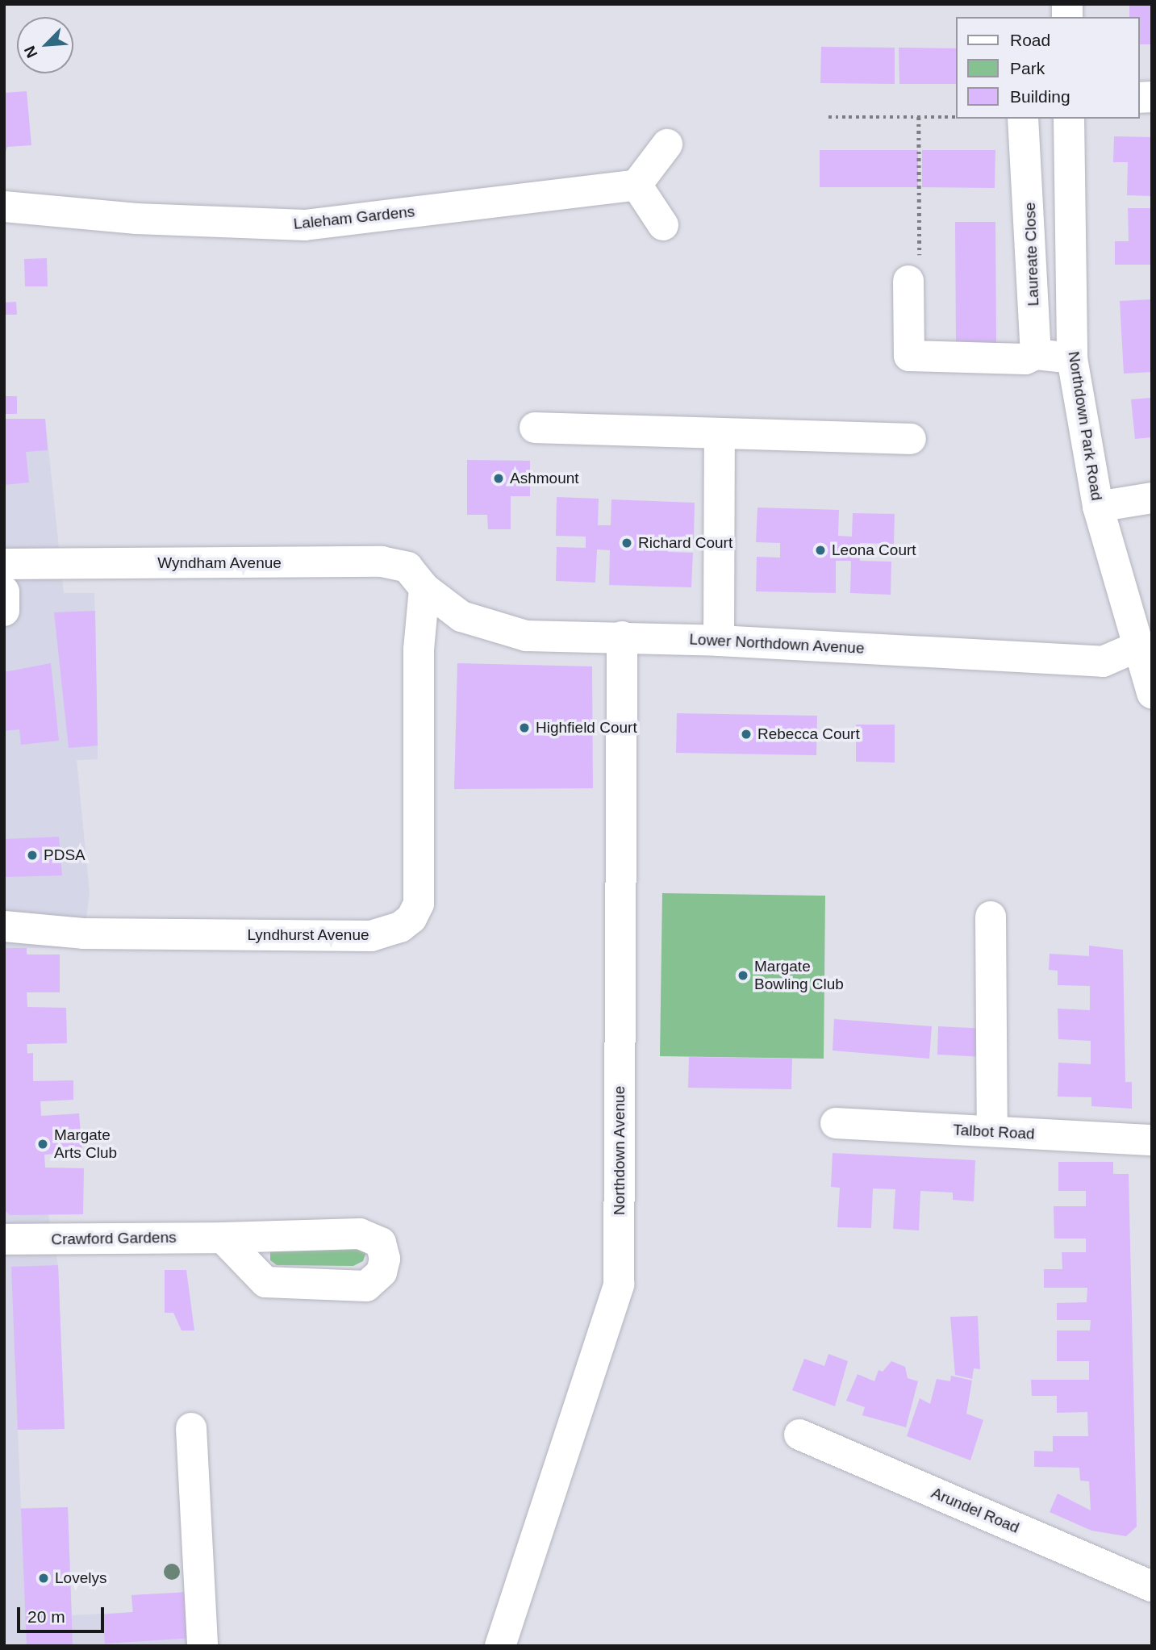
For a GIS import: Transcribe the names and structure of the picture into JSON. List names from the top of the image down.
{
  "streets": {
    "street": [
      "Laleham Gardens",
      "Laureate Close",
      "Northdown Park Road",
      "Wyndham Avenue",
      "Lower Northdown Avenue",
      "Lyndhurst Avenue",
      "Talbot Road",
      "Northdown Avenue",
      "Crawford Gardens",
      "Arundel Road"
    ]
  },
  "crossings": [
    ["Northdown Park Road", "Lower Northdown Avenue"],
    ["Wyndham Avenue", "Lower Northdown Avenue"],
    ["Wyndham Avenue", "Lyndhurst Avenue"],
    ["Lower Northdown Avenue", "Lyndhurst Avenue"],
    ["Lower Northdown Avenue", "Northdown Avenue"]
  ],
  "places": [
    "Ashmount",
    "Richard Court",
    "Leona Court",
    "Highfield Court",
    "Rebecca Court",
    "PDSA",
    "Margate Bowling Club",
    "Margate Arts Club",
    "Lovelys"
  ],
  "legend": ["Road", "Park", "Building"],
  "scale_bar": "20 m",
  "north": "bottom left"
}
